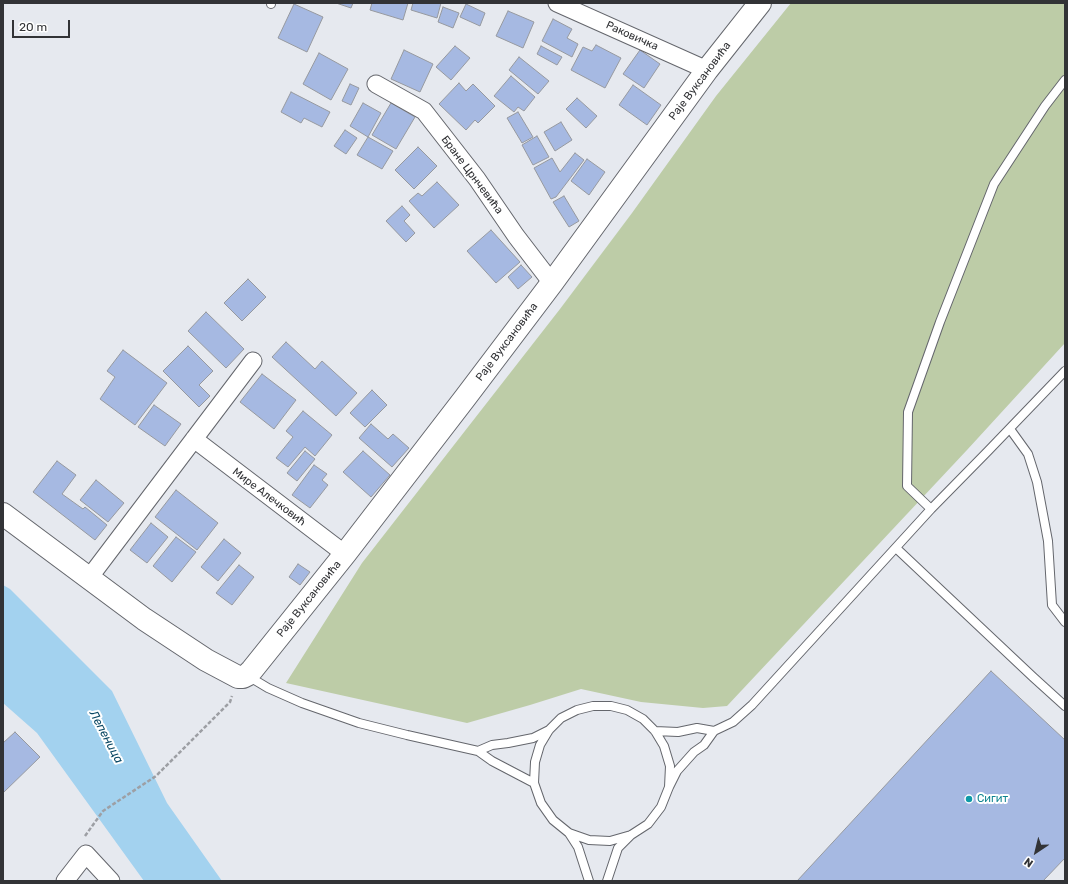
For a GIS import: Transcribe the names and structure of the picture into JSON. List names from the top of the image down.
{
  "streets": {
    "street": [
      "Раковичка",
      "Раје Вуксановића",
      "Бране Црнчевића",
      "Мире Алечковић"
    ]
  },
  "crossings": [
    ["Раковичка", "Раје Вуксановића"],
    ["Раје Вуксановића", "Бране Црнчевића"],
    ["Раје Вуксановића", "Мире Алечковић"]
  ],
  "water": ["Лепеница"],
  "places": ["Сигит"],
  "scale_bar": "20 m",
  "north": "bottom left"
}
